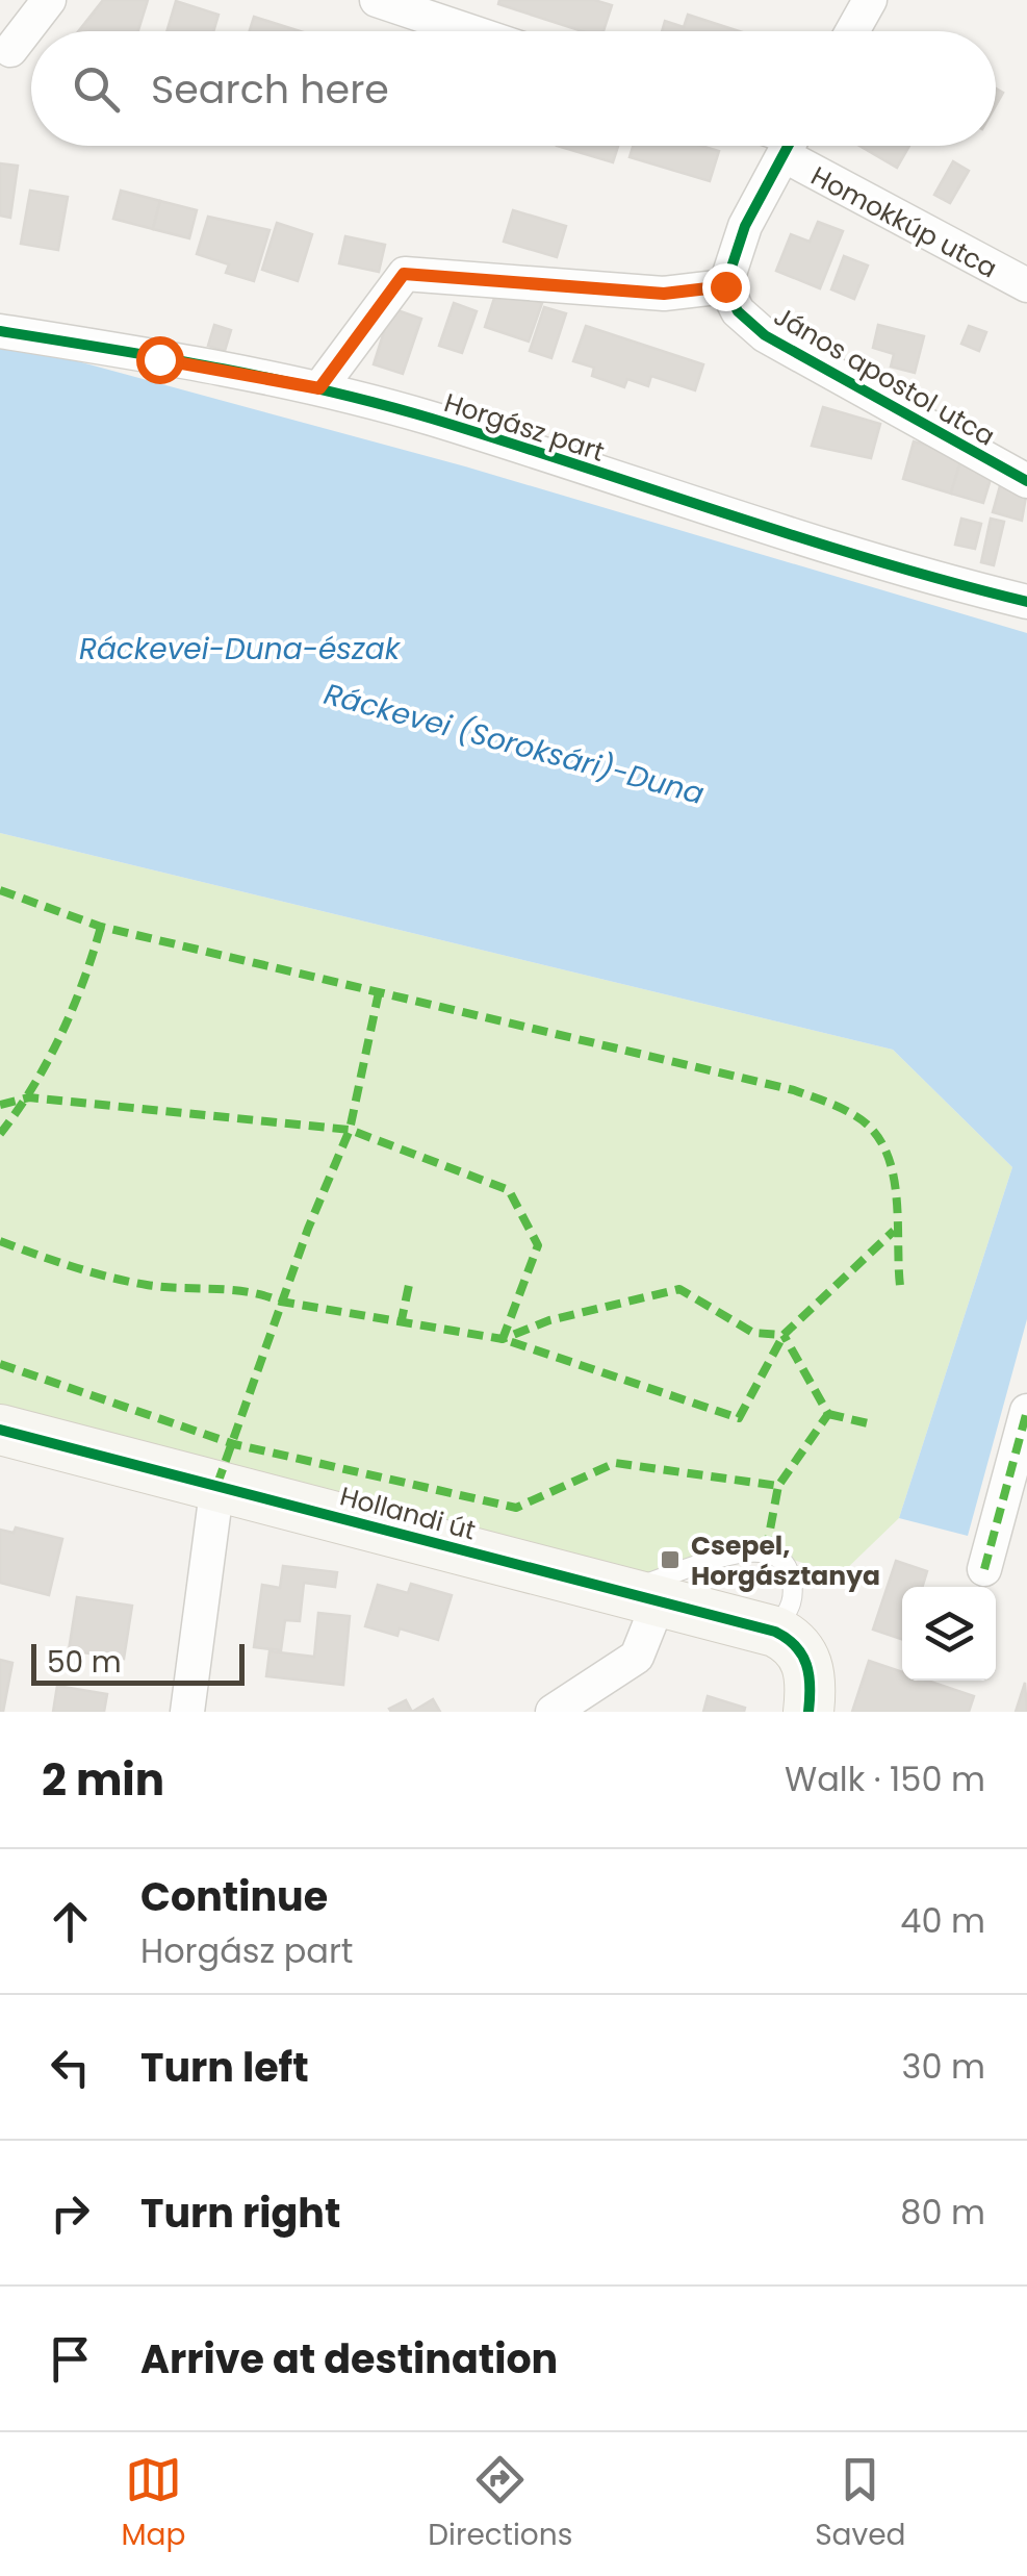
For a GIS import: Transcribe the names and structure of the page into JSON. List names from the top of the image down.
{
  "streets": {
    "street": [
      "Homokkúp utca",
      "János apostol utca",
      "Horgász part",
      "Hollandi út"
    ]
  },
  "water": ["Ráckevei-Duna-észak", "Ráckevei (Soroksári)-Duna"],
  "places": {
    "transit": ["Csepel, Horgásztanya"]
  },
  "scale_bar": "50 m",
  "page": {
    "search": "Search here",
    "scale": "50 m",
    "heading": ["2 min", "Walk · 150 m"],
    "list": [
      ["Continue", "Horgász part", "40 m"],
      ["Turn left", "30 m"],
      ["Turn right", "80 m"],
      "Arrive at destination"
    ],
    "nav": ["Map", "Directions", "Saved"]
  }
}
